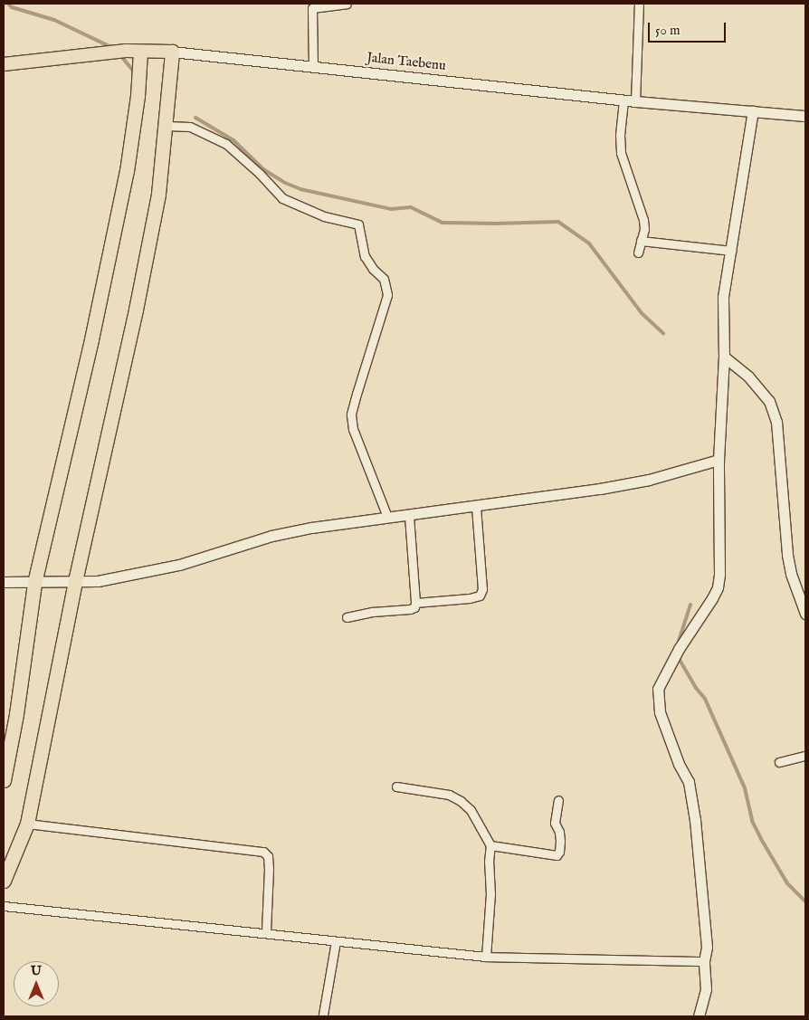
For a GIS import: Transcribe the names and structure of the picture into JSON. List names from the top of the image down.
{
  "streets": {
    "main road": ["Jalan Taebenu"]
  },
  "scale_bar": "50 m",
  "north": "top"
}
